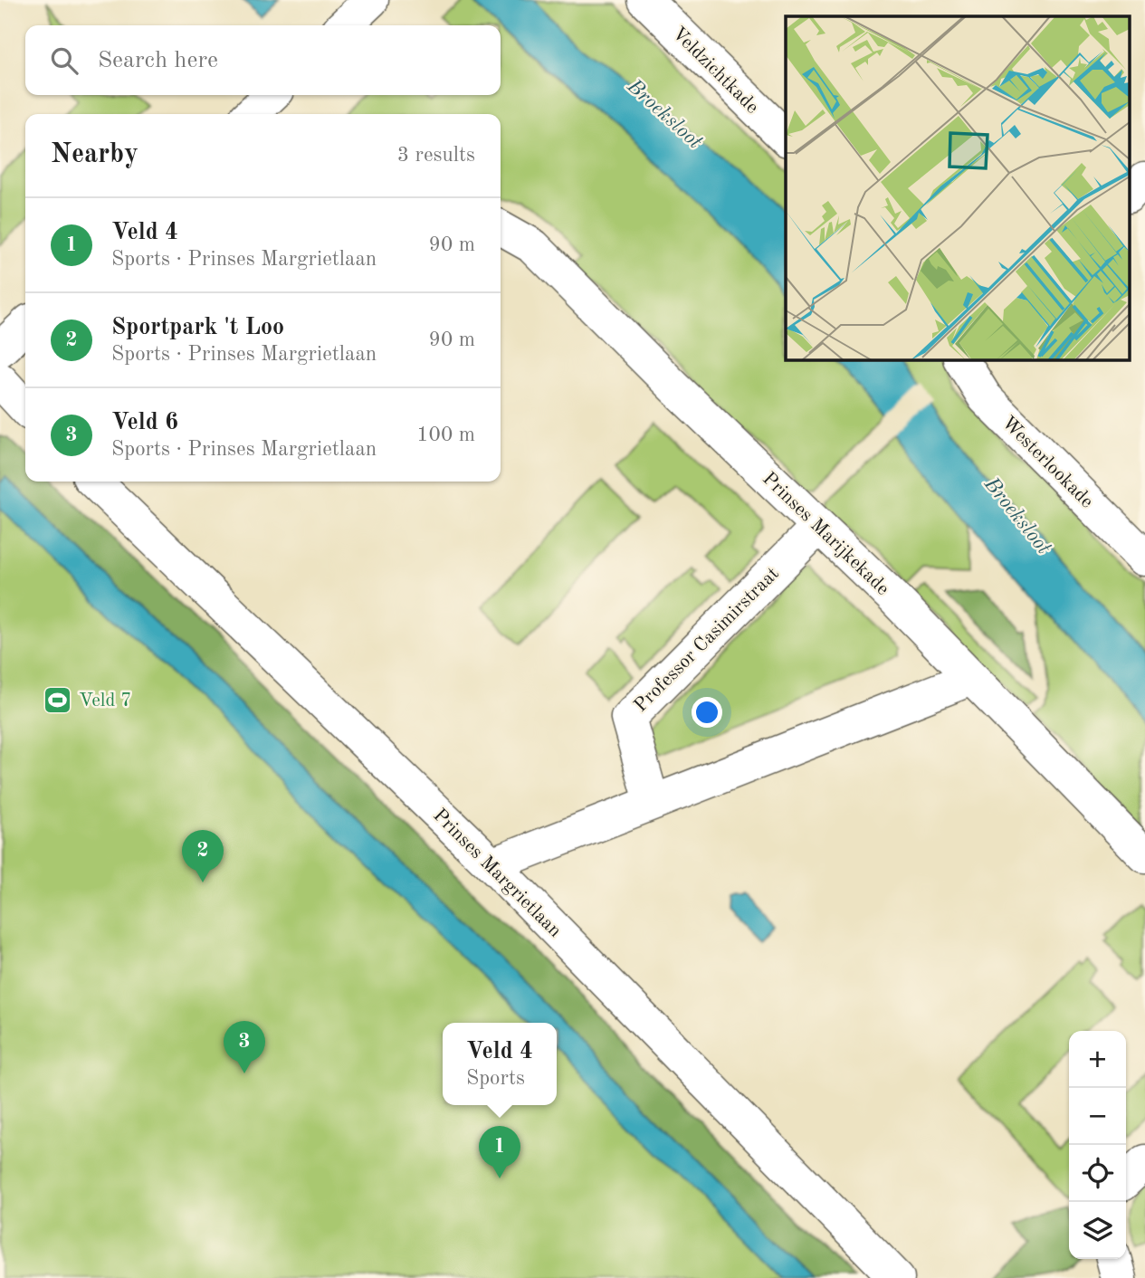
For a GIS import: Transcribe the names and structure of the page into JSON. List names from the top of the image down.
{
  "streets": {
    "street": [
      "Veldzichtkade",
      "Westerlookade",
      "Prinses Marijkekade",
      "Professor Casimirstraat",
      "Prinses Margrietlaan"
    ]
  },
  "crossings": [
    ["Prinses Marijkekade", "Professor Casimirstraat"]
  ],
  "water": ["Broeksloot"],
  "places": {
    "sports": ["Veld 7"]
  },
  "page": {
    "search": "Search here",
    "heading": ["Nearby", "3 results"],
    "list": [
      {
        "mark": "1",
        "name": "Veld 4",
        "note": "Sports · Prinses Margrietlaan",
        "value": "90 m"
      },
      {
        "mark": "2",
        "name": "Sportpark 't Loo",
        "note": "Sports · Prinses Margrietlaan",
        "value": "90 m"
      },
      {
        "mark": "3",
        "name": "Veld 6",
        "note": "Sports · Prinses Margrietlaan",
        "value": "100 m"
      }
    ],
    "pins": ["2", "3", "1"],
    "popup": ["Veld 4", "Sports"],
    "map_buttons": ["+", "−"]
  }
}
